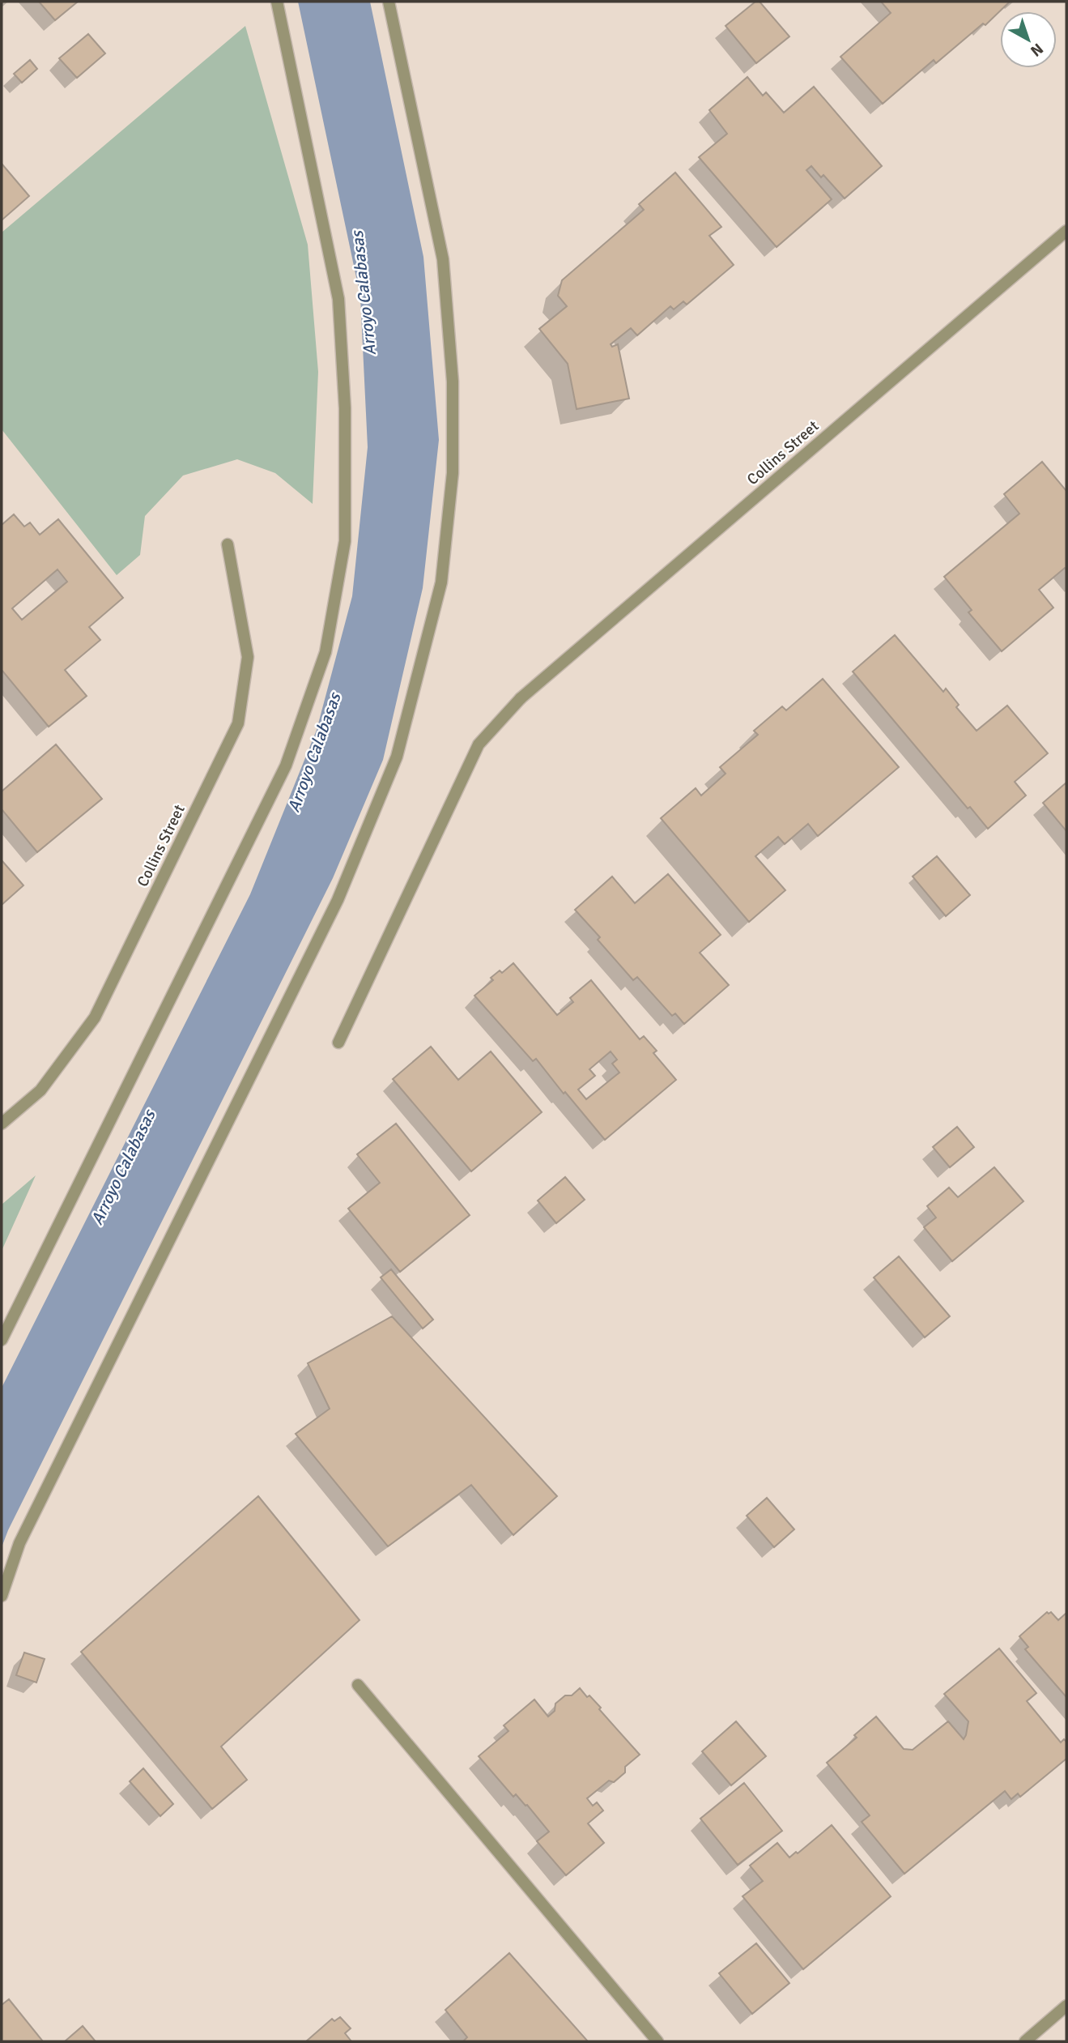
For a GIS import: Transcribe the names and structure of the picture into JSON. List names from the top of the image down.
{
  "streets": {
    "street": ["Collins Street"]
  },
  "water": ["Arroyo Calabasas"],
  "north": "bottom right"
}
